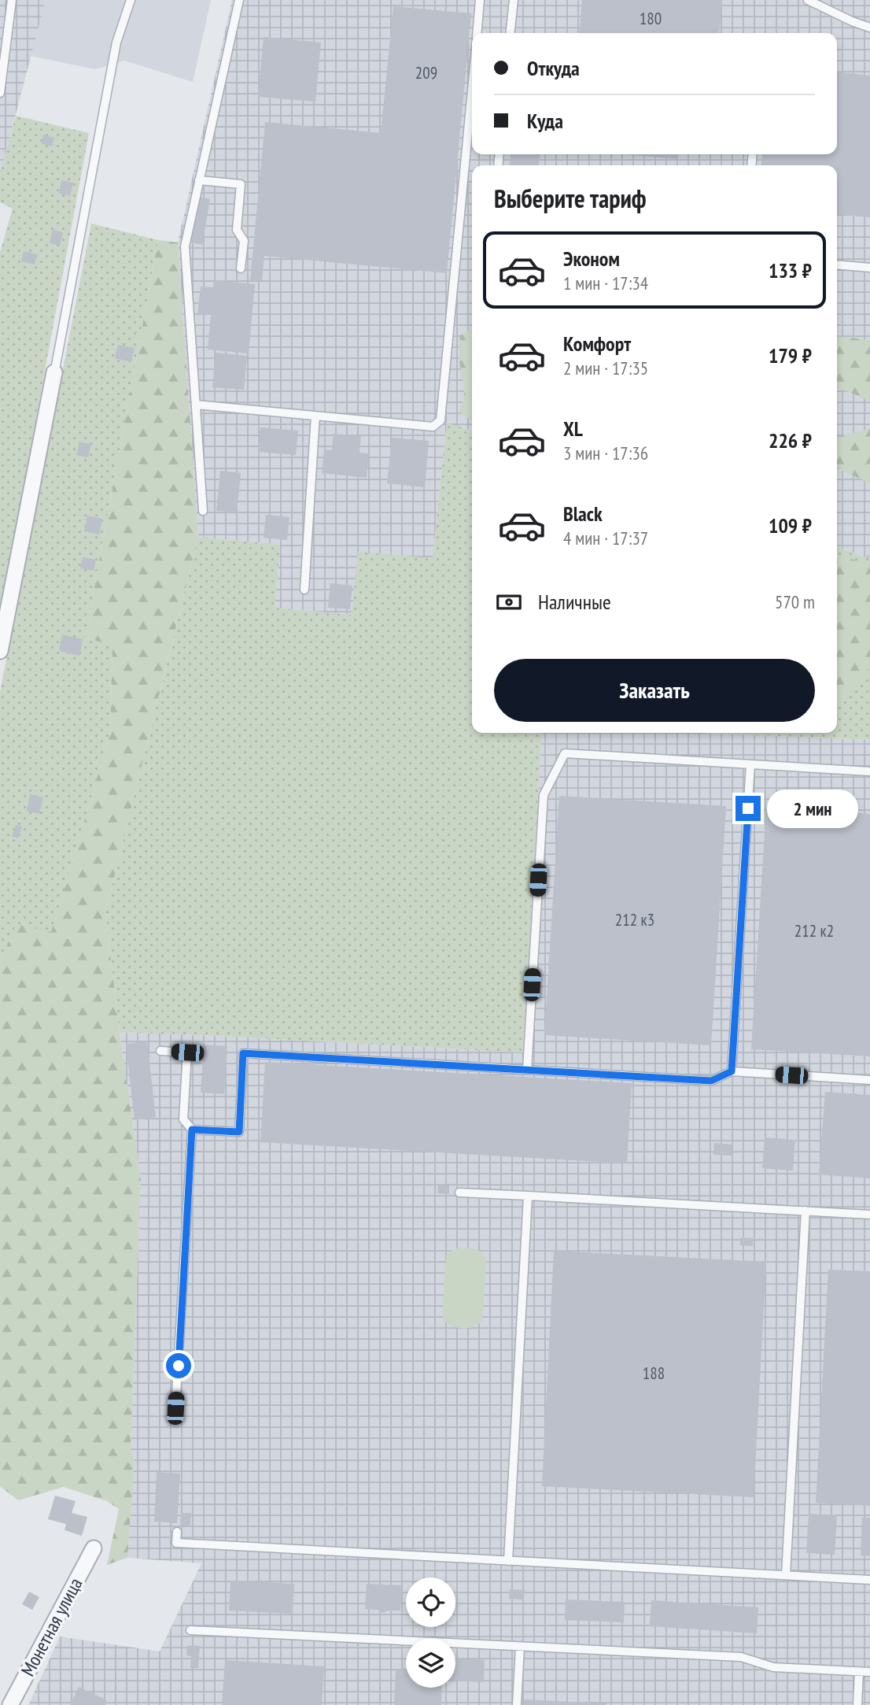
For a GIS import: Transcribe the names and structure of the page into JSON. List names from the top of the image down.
{
  "streets": {
    "street": ["Монетная улица"]
  },
  "house_numbers": [
    "180",
    "209",
    "212 к3",
    "212 к2",
    "188"
  ],
  "page": {
    "banner": ["Откуда", "Куда"],
    "heading": "Выберите тариф",
    "list": [
      {
        "name": "Эконом",
        "note": "1 мин · 17:34",
        "value": "133 ₽"
      },
      {
        "name": "Комфорт",
        "note": "2 мин · 17:35",
        "value": "179 ₽"
      },
      {
        "name": "XL",
        "note": "3 мин · 17:36",
        "value": "226 ₽"
      },
      {
        "name": "Black",
        "note": "4 мин · 17:37",
        "value": "109 ₽"
      }
    ],
    "pay": ["Наличные", "570 m"],
    "buttons": "Заказать",
    "bubble": "2 мин"
  }
}
